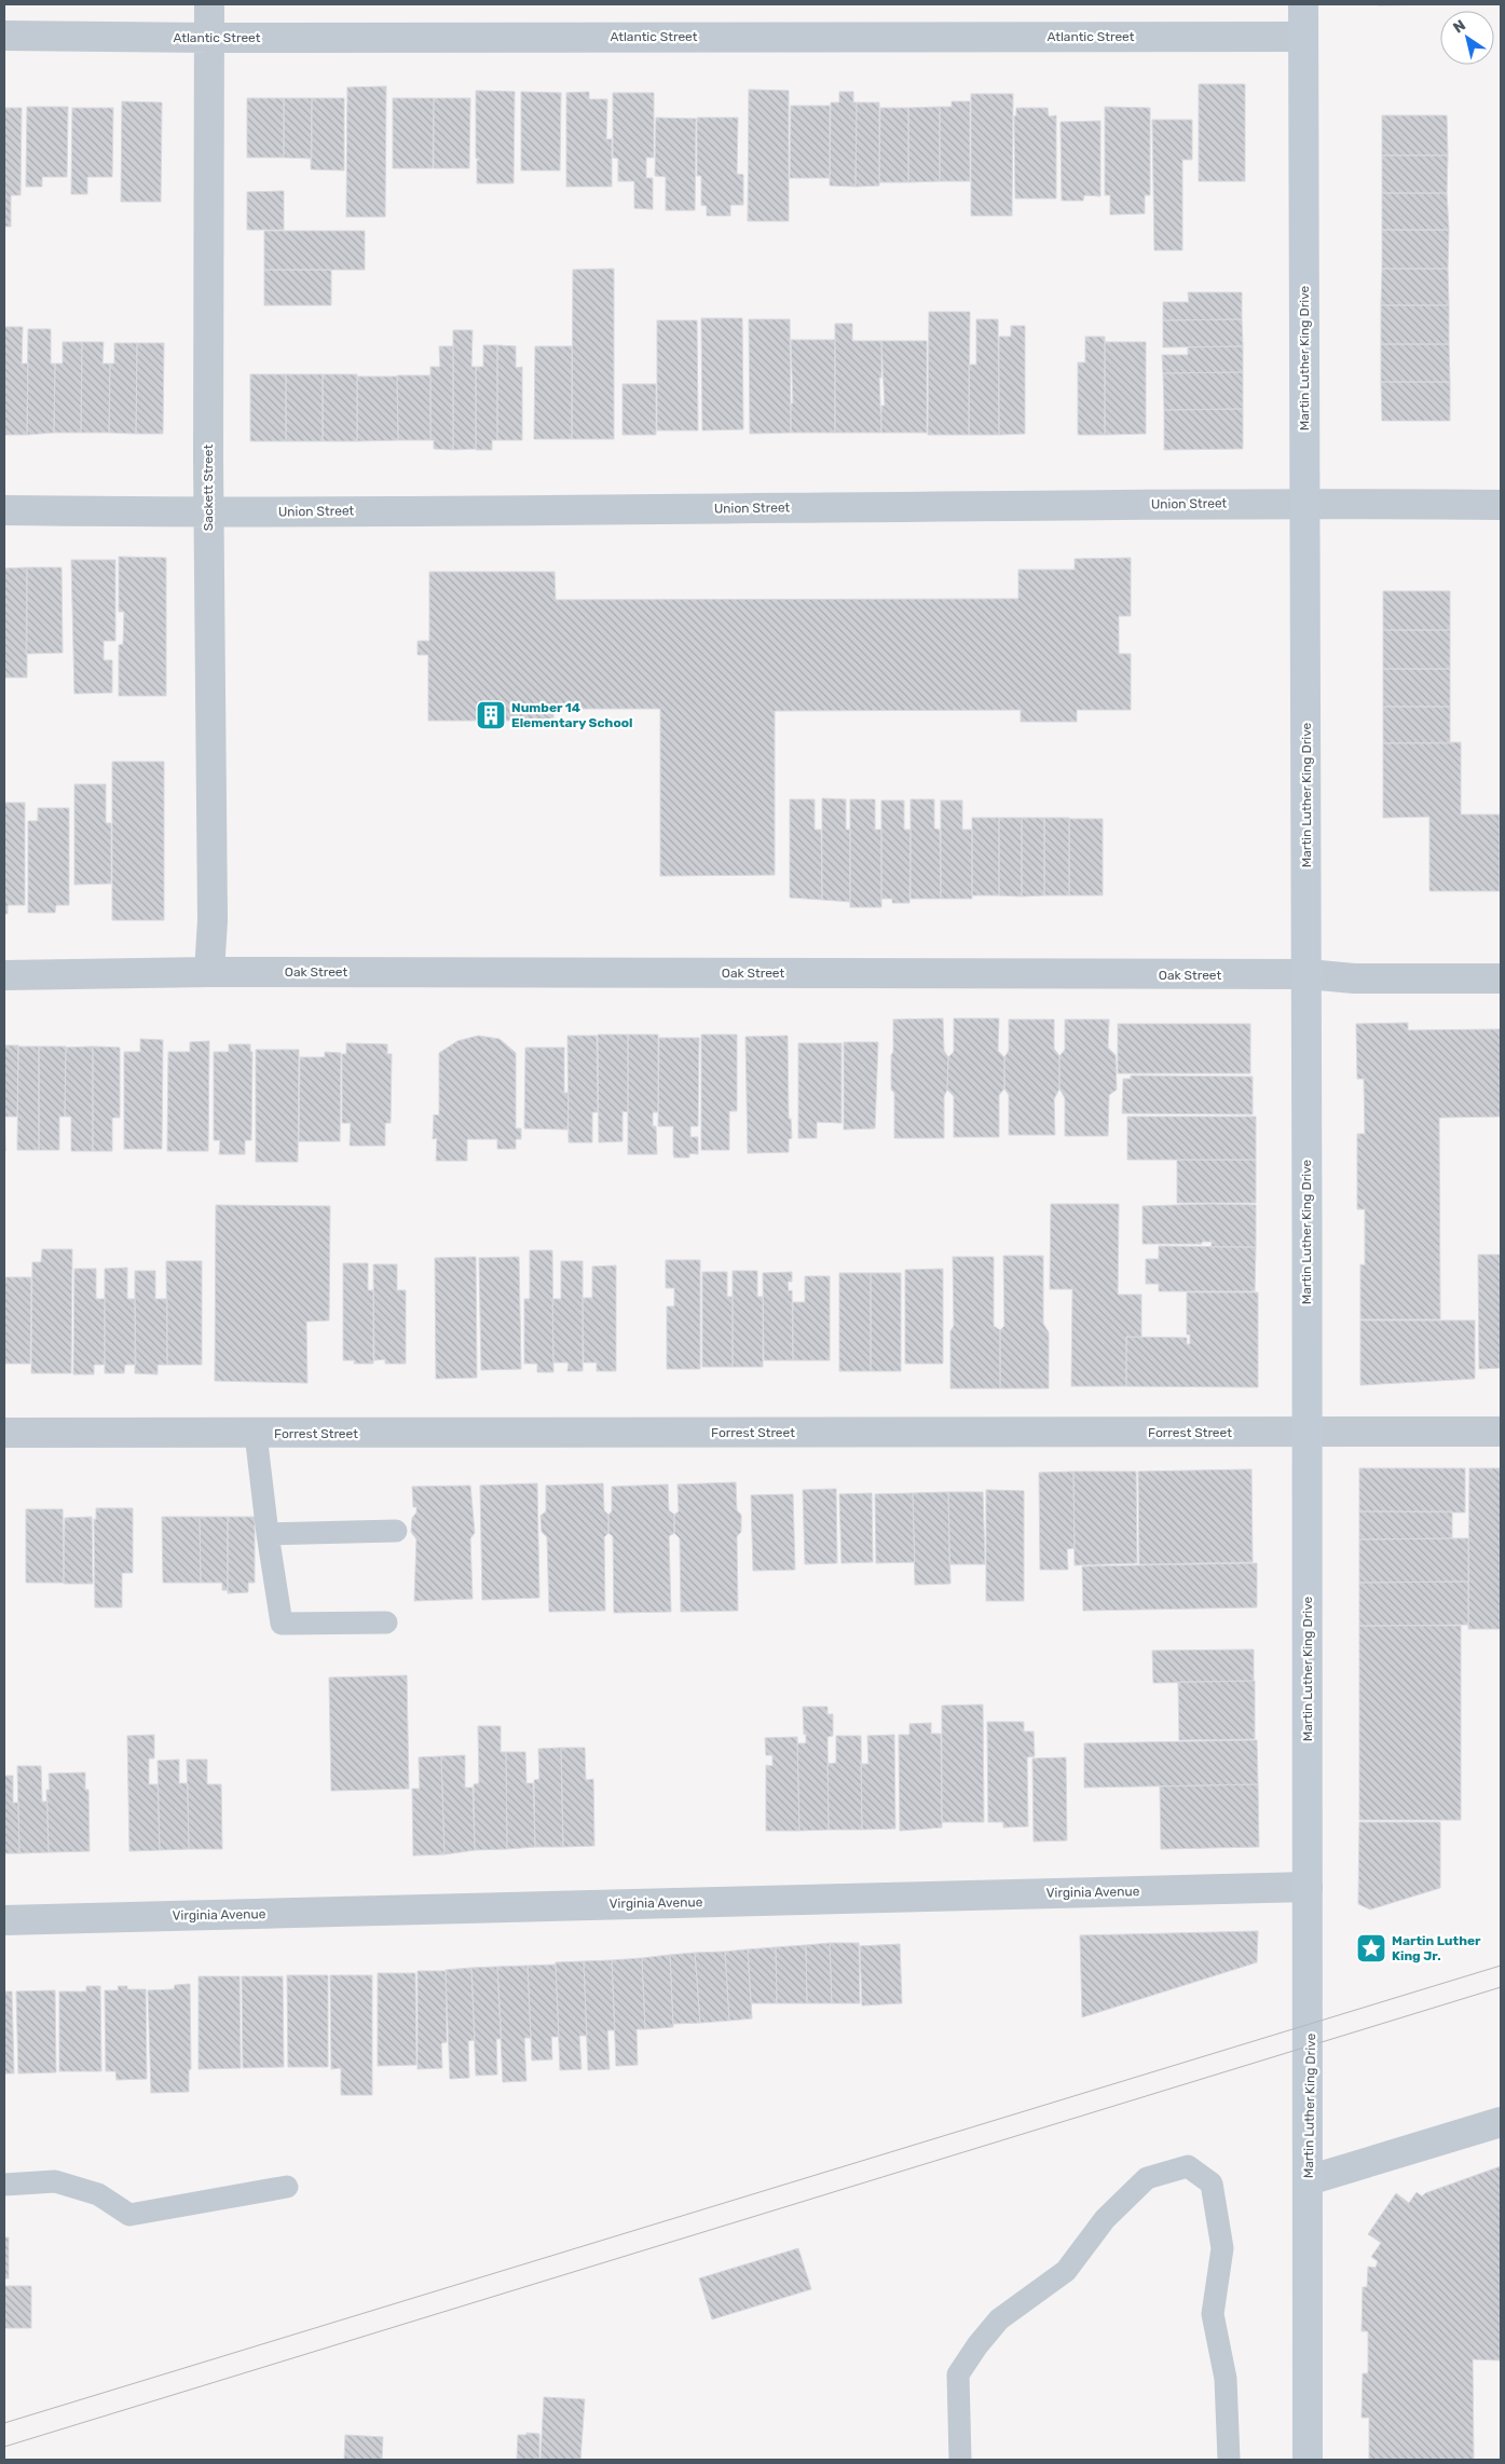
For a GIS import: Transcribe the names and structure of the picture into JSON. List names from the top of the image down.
{
  "streets": {
    "street": [
      "Atlantic Street",
      "Martin Luther King Drive",
      "Sackett Street",
      "Union Street",
      "Oak Street",
      "Forrest Street",
      "Virginia Avenue"
    ]
  },
  "crossings": [
    ["Atlantic Street", "Martin Luther King Drive"],
    ["Atlantic Street", "Sackett Street"],
    ["Martin Luther King Drive", "Union Street"],
    ["Martin Luther King Drive", "Oak Street"],
    ["Martin Luther King Drive", "Forrest Street"],
    ["Martin Luther King Drive", "Virginia Avenue"],
    ["Sackett Street", "Union Street"],
    ["Sackett Street", "Oak Street"]
  ],
  "places": {
    "building": ["Number 14 Elementary School"],
    "place": ["Martin Luther King Jr."]
  },
  "north": "top left"
}
